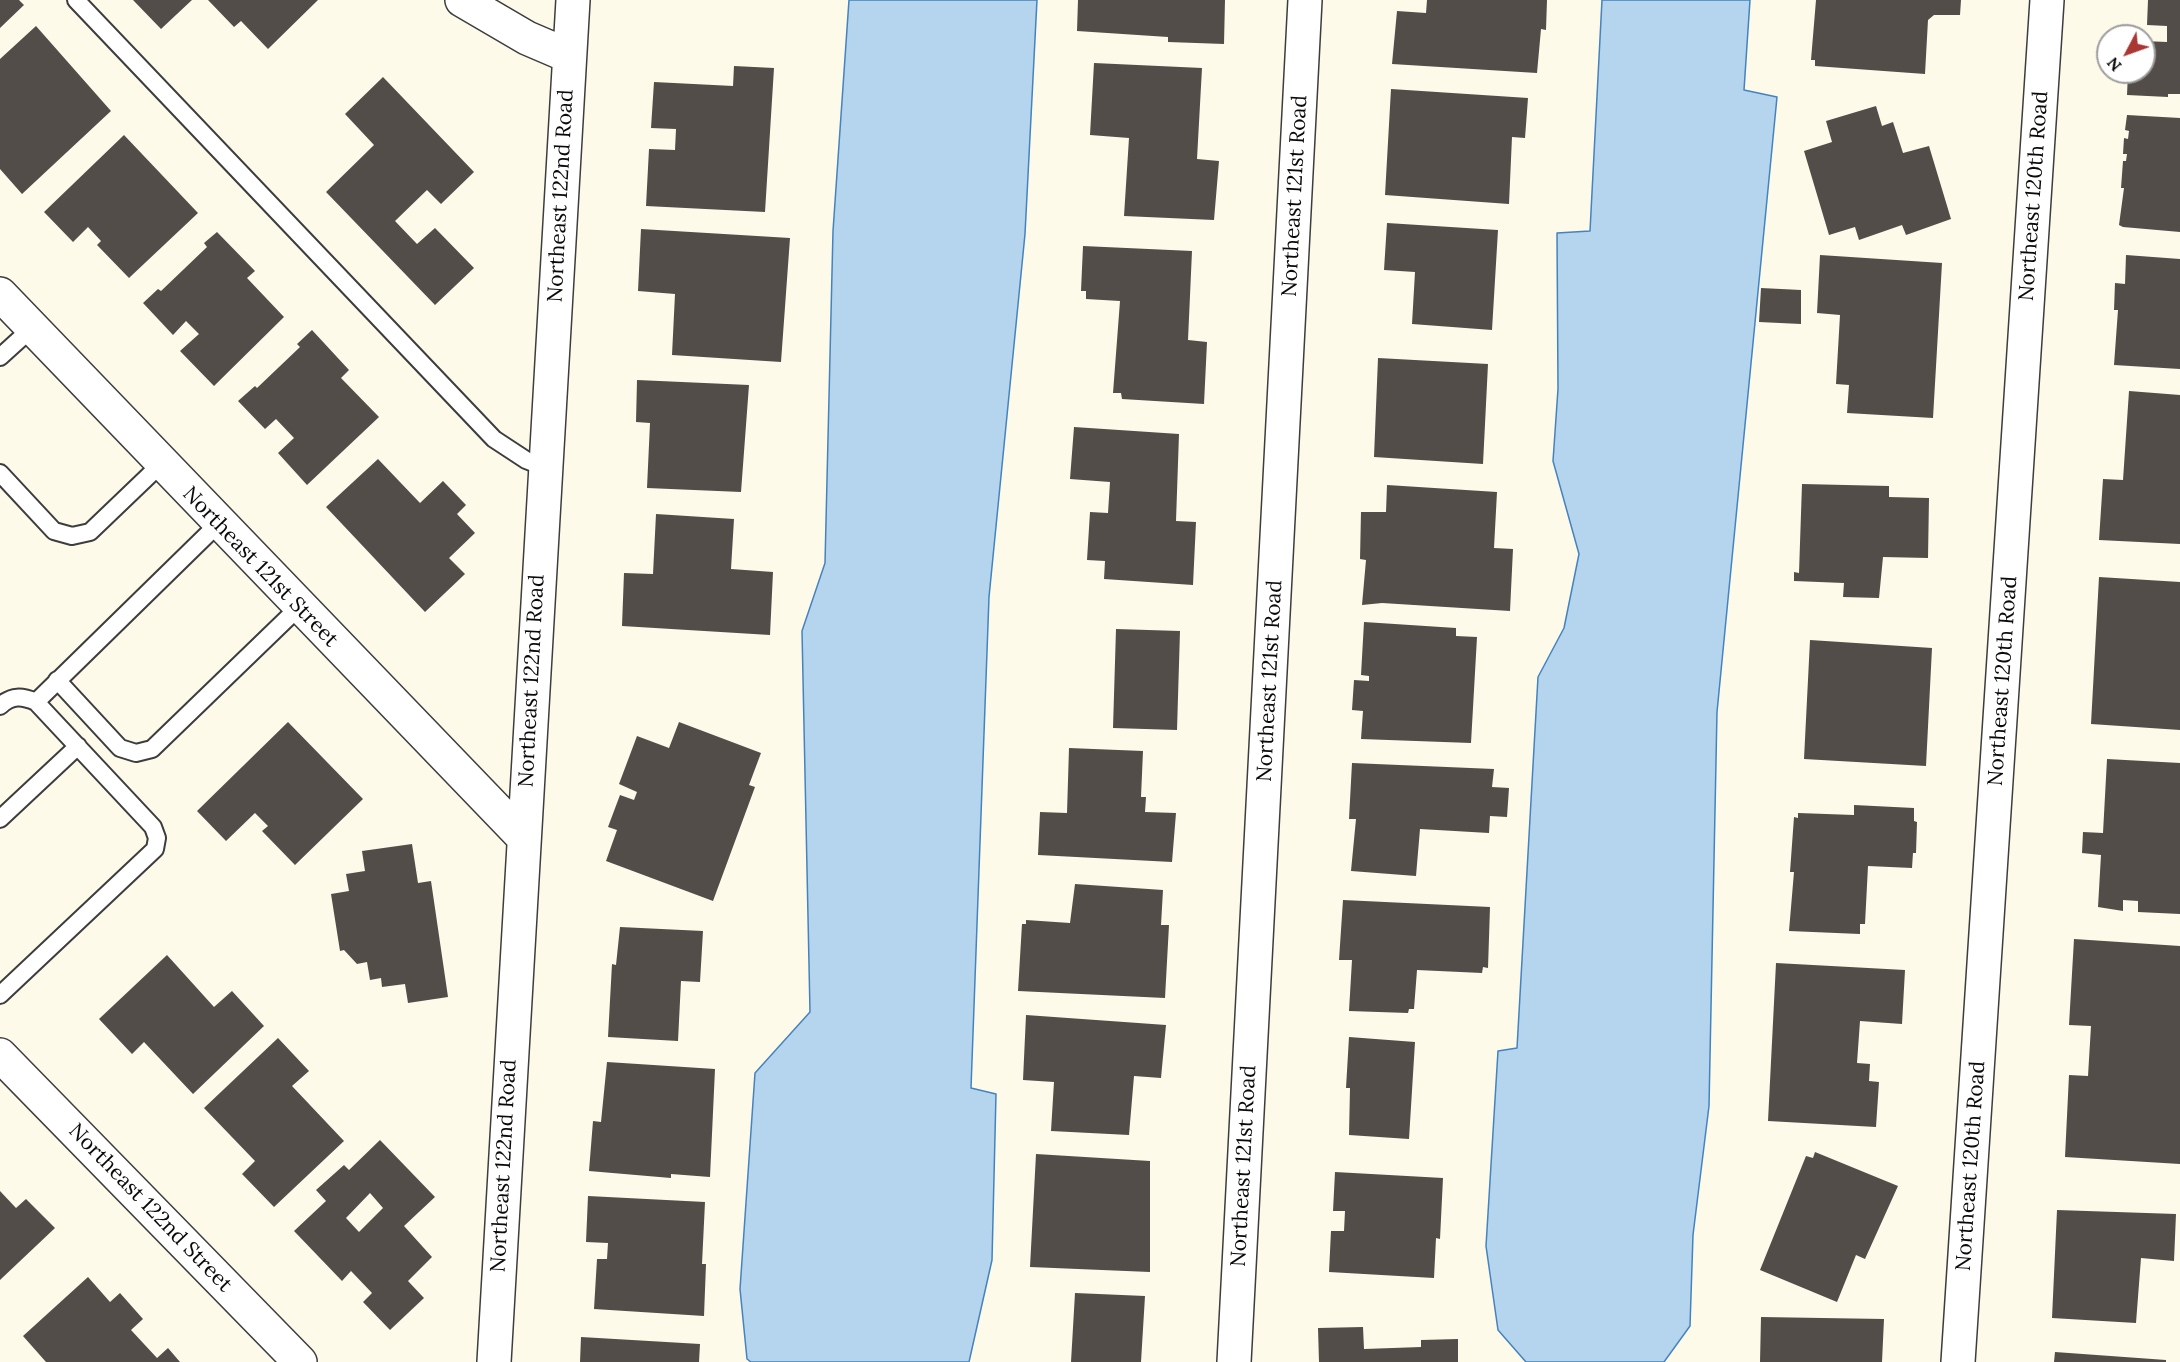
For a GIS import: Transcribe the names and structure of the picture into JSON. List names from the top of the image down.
{
  "streets": {
    "street": [
      "Northeast 122nd Road",
      "Northeast 121st Road",
      "Northeast 120th Road",
      "Northeast 121st Street",
      "Northeast 122nd Street"
    ]
  },
  "crossings": [
    ["Northeast 122nd Road", "Northeast 121st Street"]
  ],
  "north": "bottom left"
}
